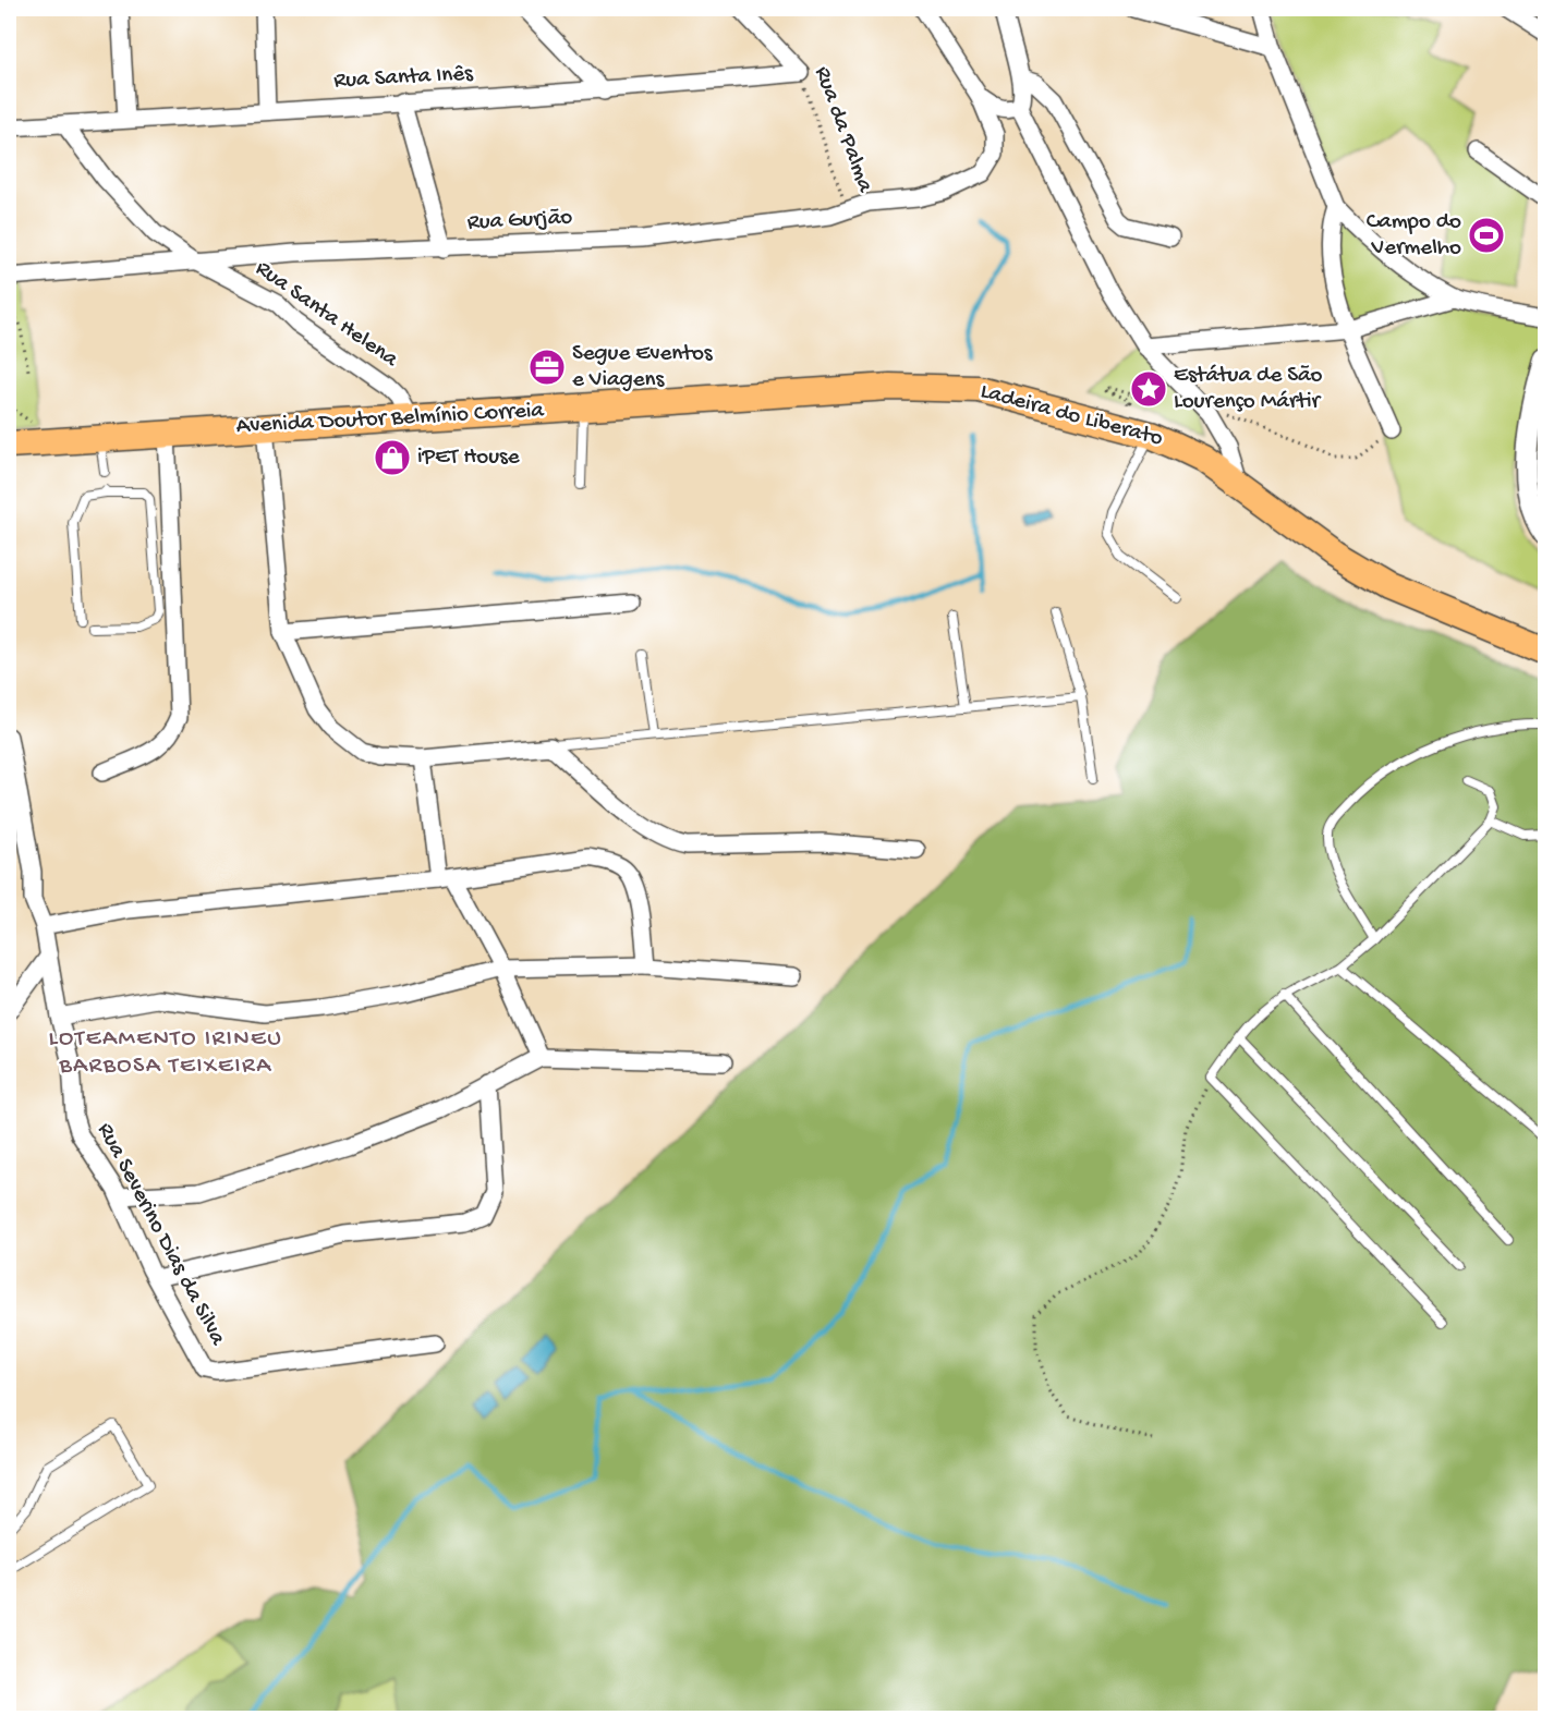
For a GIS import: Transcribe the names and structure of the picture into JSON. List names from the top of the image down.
{
  "streets": {
    "main road": ["Ladeira do Liberato", "Avenida Doutor Belmínio Correia"],
    "street": [
      "Rua Santa Inês",
      "Rua da Palma",
      "Rua Gurjão",
      "Rua Santa Helena",
      "Rua Severino Dias da Silva"
    ]
  },
  "crossings": [
    ["Rua Santa Inês", "Rua da Palma"],
    ["Rua Santa Inês", "Rua Santa Helena"],
    ["Rua da Palma", "Rua Gurjão"],
    ["Rua Gurjão", "Rua Santa Helena"],
    ["Rua Santa Helena", "Avenida Doutor Belmínio Correia"],
    ["Ladeira do Liberato", "Avenida Doutor Belmínio Correia"]
  ],
  "districts": ["LOTEAMENTO IRINEU BARBOSA TEIXEIRA"],
  "places": {
    "sports": ["Campo do Vermelho"],
    "office": ["Segue Eventos e Viagens"],
    "place": ["Estátua de São Lourenço Mártir"],
    "shop": ["iPET House"]
  }
}
